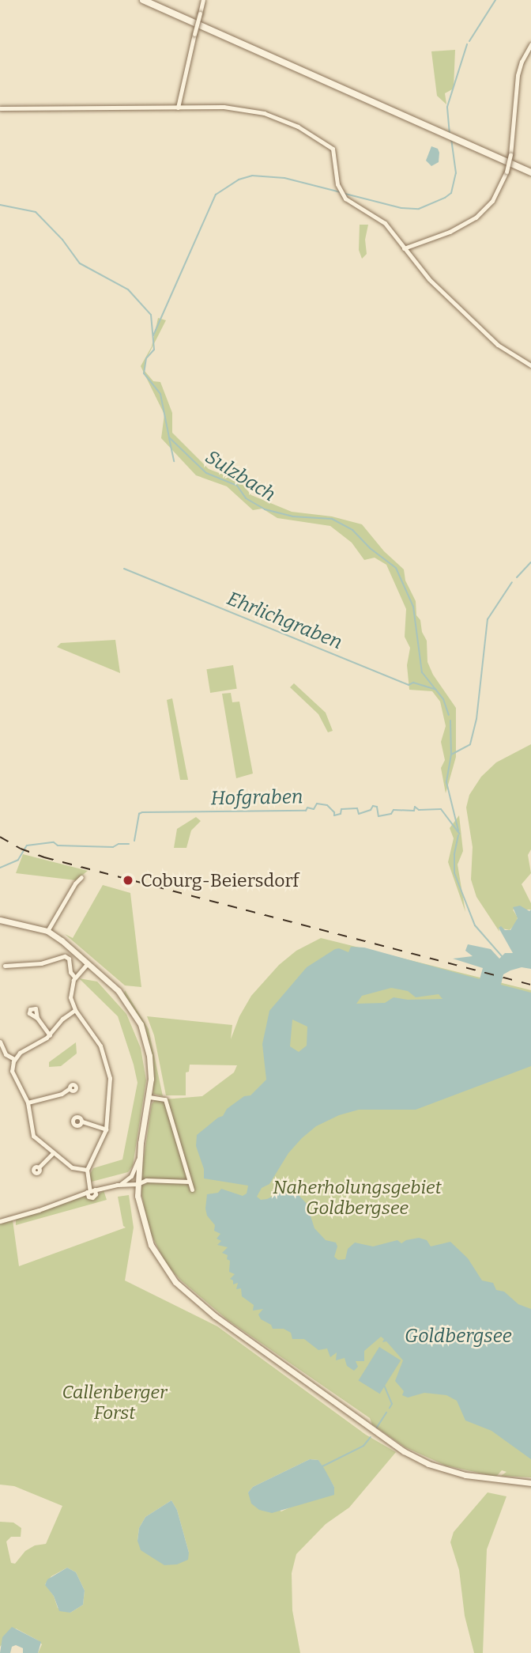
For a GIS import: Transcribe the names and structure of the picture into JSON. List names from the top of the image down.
{
  "water": [
    "Sulzbach",
    "Ehrlichgraben",
    "Hofgraben",
    "Goldbergsee"
  ],
  "parks": ["Naherholungsgebiet Goldbergsee", "Callenberger Forst"],
  "places": ["Coburg-Beiersdorf"]
}
